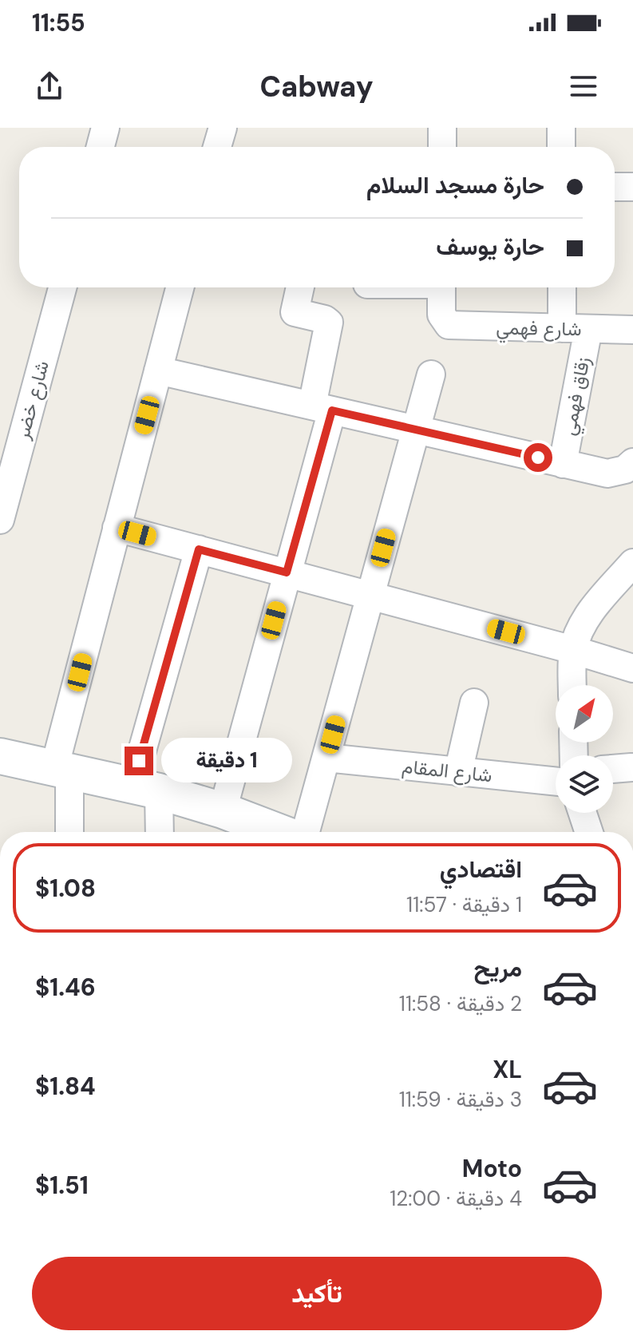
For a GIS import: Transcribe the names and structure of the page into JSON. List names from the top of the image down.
{
  "streets": {
    "street": [
      "شارع فهمي",
      "زقاق فهمي",
      "شارع خضر",
      "شارع المقام"
    ]
  },
  "crossings": [
    ["شارع فهمي", "زقاق فهمي"]
  ],
  "north": "top right",
  "page": {
    "status": "11:55",
    "header": "Cabway",
    "banner": ["حارة مسجد السلام", "حارة يوسف"],
    "bubble": "1 دقيقة",
    "list": [
      {
        "name": "اقتصادي",
        "note": "1 دقيقة · 11:57",
        "value": "$1.08"
      },
      {
        "name": "مريح",
        "note": "2 دقيقة · 11:58",
        "value": "$1.46"
      },
      {
        "name": "XL",
        "note": "3 دقيقة · 11:59",
        "value": "$1.84"
      },
      {
        "name": "Moto",
        "note": "4 دقيقة · 12:00",
        "value": "$1.51"
      }
    ],
    "buttons": "تأكيد"
  }
}
